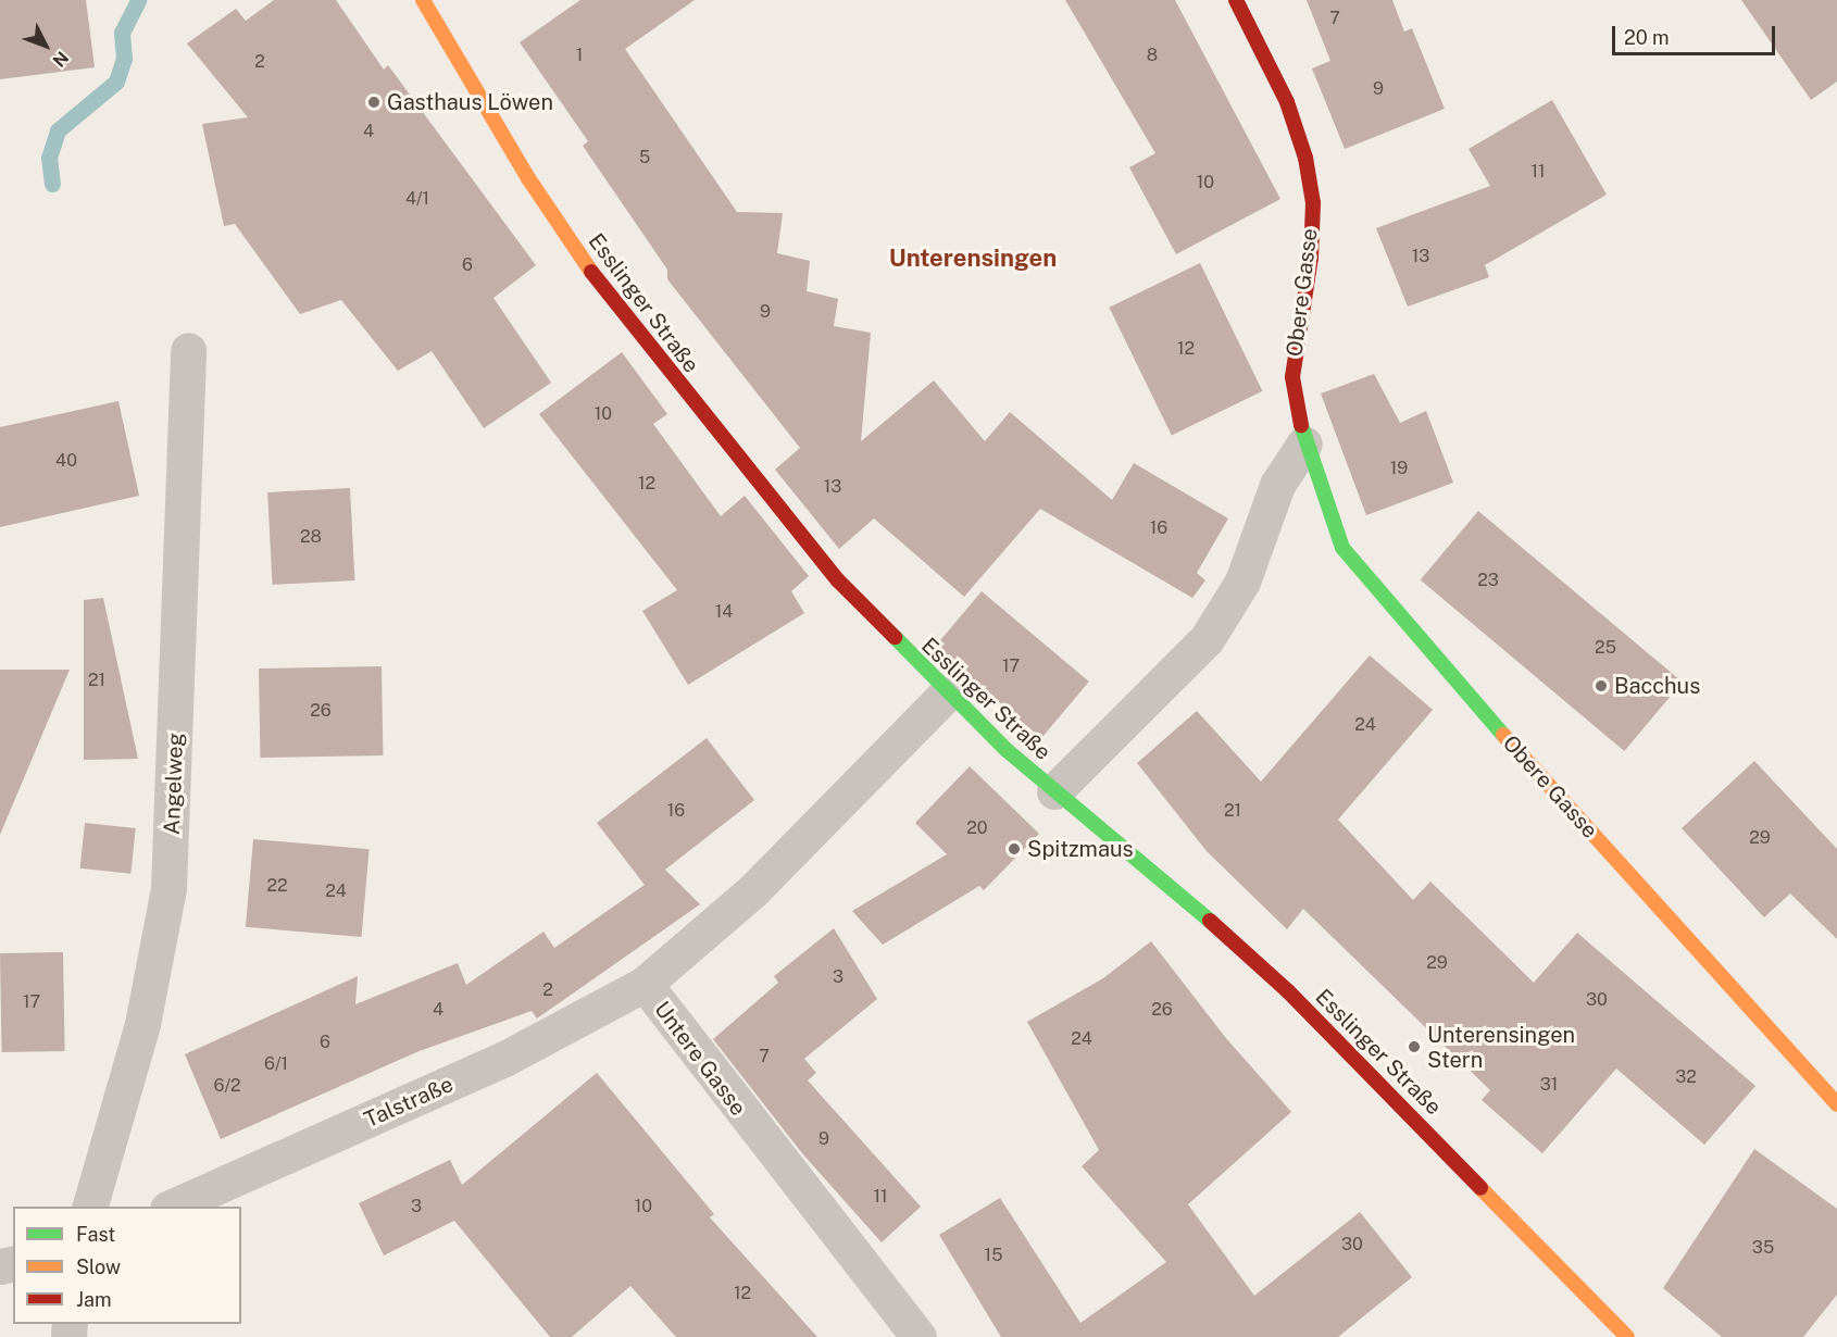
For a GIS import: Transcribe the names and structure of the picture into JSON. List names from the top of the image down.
{
  "streets": {
    "street": [
      "Obere Gasse",
      "Esslinger Straße",
      "Angelweg",
      "Untere Gasse",
      "Talstraße"
    ]
  },
  "crossings": [
    ["Esslinger Straße", "Untere Gasse"],
    ["Untere Gasse", "Talstraße"]
  ],
  "districts": ["Unterensingen"],
  "places": [
    "Gasthaus Löwen",
    "Bacchus",
    "Spitzmaus",
    "Unterensingen Stern"
  ],
  "house_numbers": [
    "7",
    "1",
    "8",
    "2",
    "9",
    "4",
    "5",
    "11",
    "10",
    "4/1",
    "13",
    "6",
    "9",
    "12",
    "10",
    "40",
    "19",
    "12",
    "13",
    "16",
    "28",
    "23",
    "14",
    "25",
    "17",
    "21",
    "26",
    "24",
    "16",
    "21",
    "20",
    "29",
    "22",
    "24",
    "29",
    "3",
    "2",
    "30",
    "17",
    "4",
    "26",
    "24",
    "6",
    "7",
    "6/1",
    "32",
    "31",
    "6/2",
    "9",
    "11",
    "3",
    "10",
    "30",
    "35",
    "15",
    "12"
  ],
  "legend": ["Fast", "Slow", "Jam"],
  "scale_bar": "20 m",
  "north": "bottom right"
}
